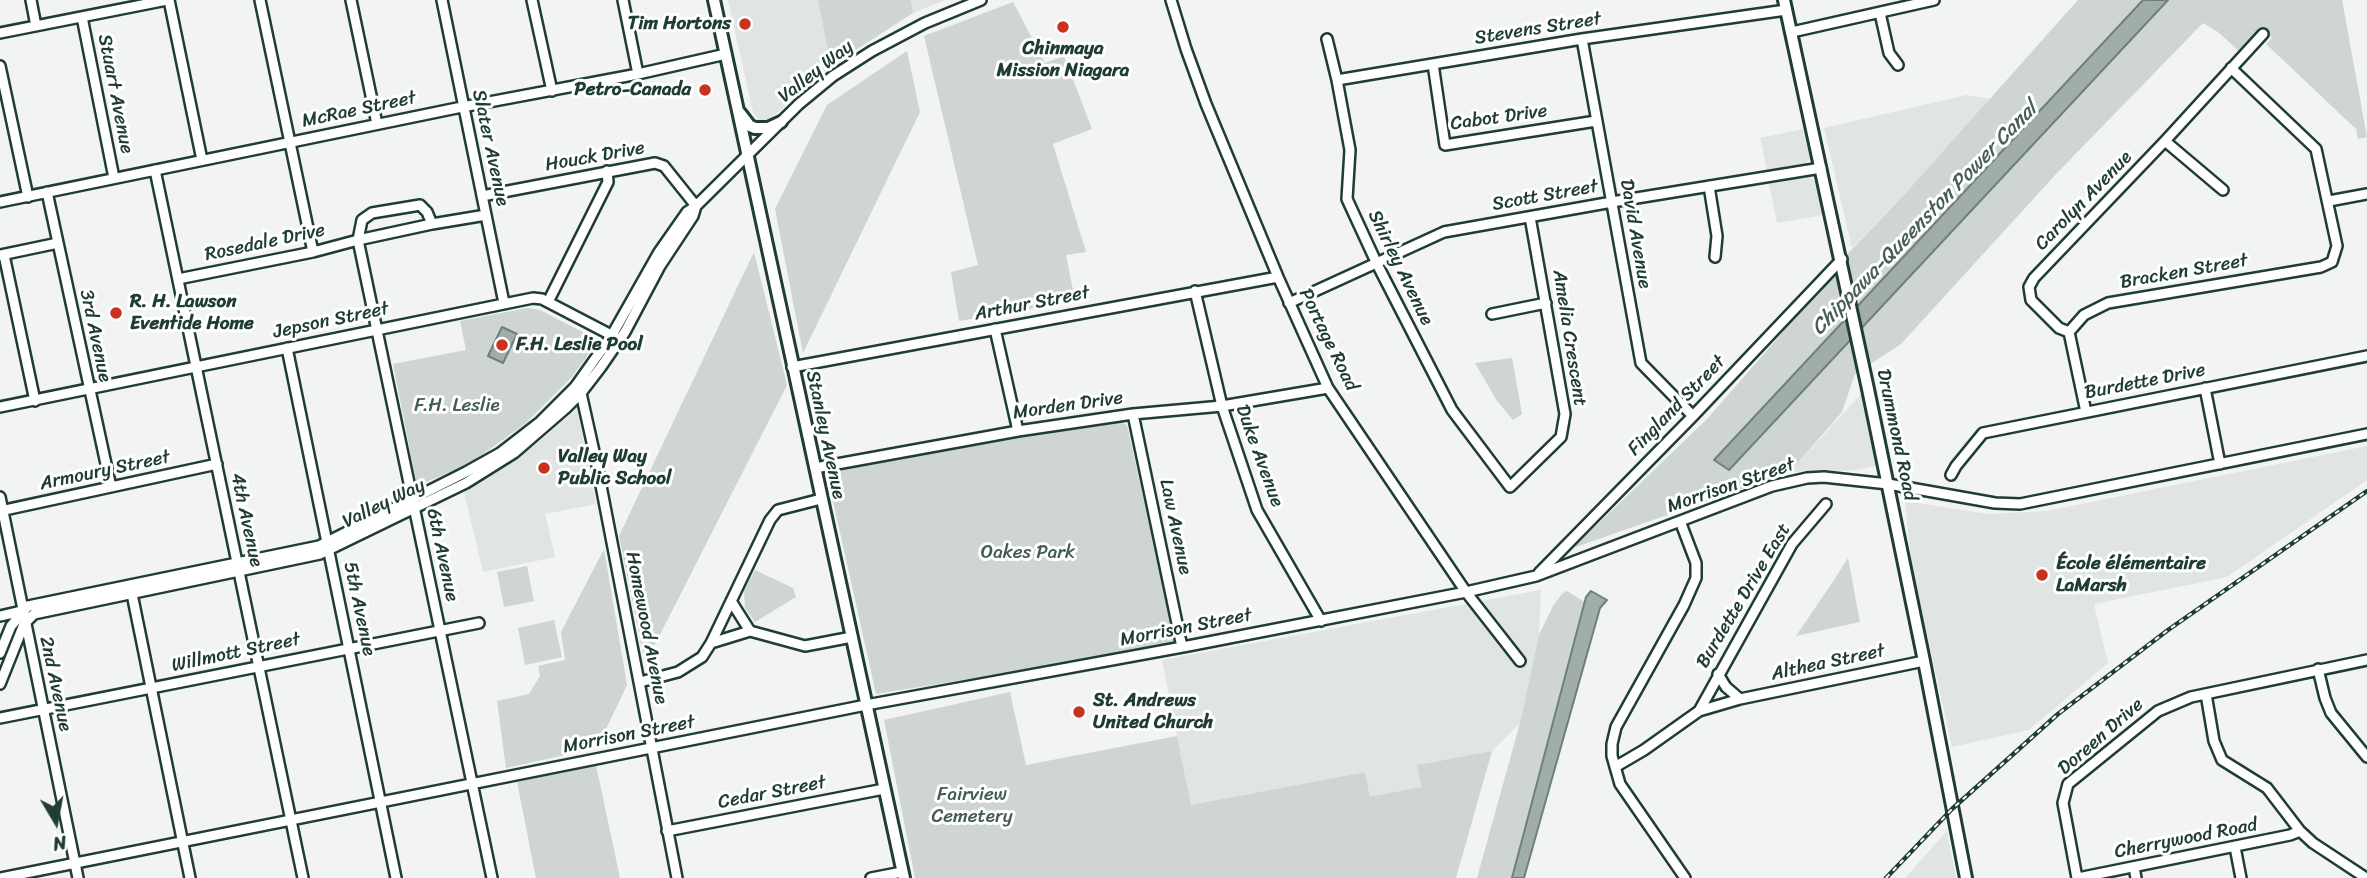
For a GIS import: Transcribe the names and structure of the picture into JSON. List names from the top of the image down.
{
  "streets": {
    "main road": ["Stanley Avenue", "Drummond Road"],
    "street": [
      "Stevens Street",
      "Valley Way",
      "Stuart Avenue",
      "McRae Street",
      "Cabot Drive",
      "Slater Avenue",
      "Houck Drive",
      "Scott Street",
      "Carolyn Avenue",
      "David Avenue",
      "Rosedale Drive",
      "Shirley Avenue",
      "Bracken Street",
      "Arthur Street",
      "Jepson Street",
      "3rd Avenue",
      "Amelia Crescent",
      "Portage Road",
      "Burdette Drive",
      "Morden Drive",
      "Fingland Street",
      "Duke Avenue",
      "Armoury Street",
      "Morrison Street",
      "4th Avenue",
      "Law Avenue",
      "6th Avenue",
      "Burdette Drive East",
      "5th Avenue",
      "Homewood Avenue",
      "Willmott Street",
      "Althea Street",
      "2nd Avenue",
      "Doreen Drive",
      "Cedar Street",
      "Cherrywood Road"
    ]
  },
  "crossings": [
    ["Stevens Street", "Cabot Drive"],
    ["Stevens Street", "David Avenue"],
    ["Stevens Street", "Shirley Avenue"],
    ["Stevens Street", "Drummond Road"],
    ["Valley Way", "Houck Drive"],
    ["Valley Way", "Jepson Street"],
    ["Valley Way", "Stanley Avenue"],
    ["Valley Way", "4th Avenue"],
    ["Valley Way", "6th Avenue"],
    ["Valley Way", "5th Avenue"],
    ["Valley Way", "Homewood Avenue"],
    ["Valley Way", "2nd Avenue"],
    ["Stuart Avenue", "McRae Street"],
    ["McRae Street", "Slater Avenue"],
    ["McRae Street", "3rd Avenue"],
    ["McRae Street", "Stanley Avenue"],
    ["McRae Street", "4th Avenue"],
    ["Cabot Drive", "David Avenue"],
    ["Slater Avenue", "Houck Drive"],
    ["Slater Avenue", "Rosedale Drive"],
    ["Slater Avenue", "Jepson Street"],
    ["Scott Street", "David Avenue"],
    ["Scott Street", "Shirley Avenue"],
    ["Scott Street", "Amelia Crescent"],
    ["Scott Street", "Portage Road"],
    ["Scott Street", "Drummond Road"],
    ["Carolyn Avenue", "Bracken Street"],
    ["David Avenue", "Fingland Street"],
    ["Rosedale Drive", "4th Avenue"],
    ["Rosedale Drive", "6th Avenue"],
    ["Shirley Avenue", "Amelia Crescent"],
    ["Arthur Street", "Portage Road"],
    ["Arthur Street", "Stanley Avenue"],
    ["Arthur Street", "Duke Avenue"],
    ["Jepson Street", "3rd Avenue"],
    ["Jepson Street", "4th Avenue"],
    ["Jepson Street", "6th Avenue"],
    ["Jepson Street", "5th Avenue"],
    ["3rd Avenue", "Armoury Street"],
    ["Portage Road", "Morden Drive"],
    ["Portage Road", "Morrison Street"],
    ["Morden Drive", "Stanley Avenue"],
    ["Morden Drive", "Duke Avenue"],
    ["Morden Drive", "Law Avenue"],
    ["Fingland Street", "Drummond Road"],
    ["Fingland Street", "Morrison Street"],
    ["Stanley Avenue", "Morrison Street"],
    ["Stanley Avenue", "Cedar Street"],
    ["Drummond Road", "Morrison Street"],
    ["Drummond Road", "Althea Street"],
    ["Duke Avenue", "Morrison Street"],
    ["Armoury Street", "4th Avenue"],
    ["Armoury Street", "2nd Avenue"],
    ["Morrison Street", "4th Avenue"],
    ["Morrison Street", "Law Avenue"],
    ["Morrison Street", "6th Avenue"],
    ["Morrison Street", "5th Avenue"],
    ["Morrison Street", "Homewood Avenue"],
    ["Morrison Street", "2nd Avenue"],
    ["4th Avenue", "Willmott Street"],
    ["6th Avenue", "Willmott Street"],
    ["Burdette Drive East", "Althea Street"],
    ["5th Avenue", "Willmott Street"],
    ["Homewood Avenue", "Cedar Street"],
    ["Willmott Street", "2nd Avenue"],
    ["Doreen Drive", "Cherrywood Road"]
  ],
  "water": ["Chippawa-Queenston Power Canal"],
  "parks": ["F.H. Leslie", "Oakes Park", "Fairview Cemetery"],
  "places": [
    "Tim Hortons",
    "Chinmaya Mission Niagara",
    "Petro-Canada",
    "R. H. Lawson Eventide Home",
    "F.H. Leslie Pool",
    "Valley Way Public School",
    "École élémentaire LaMarsh",
    "St. Andrews United Church"
  ],
  "north": "bottom"
}
